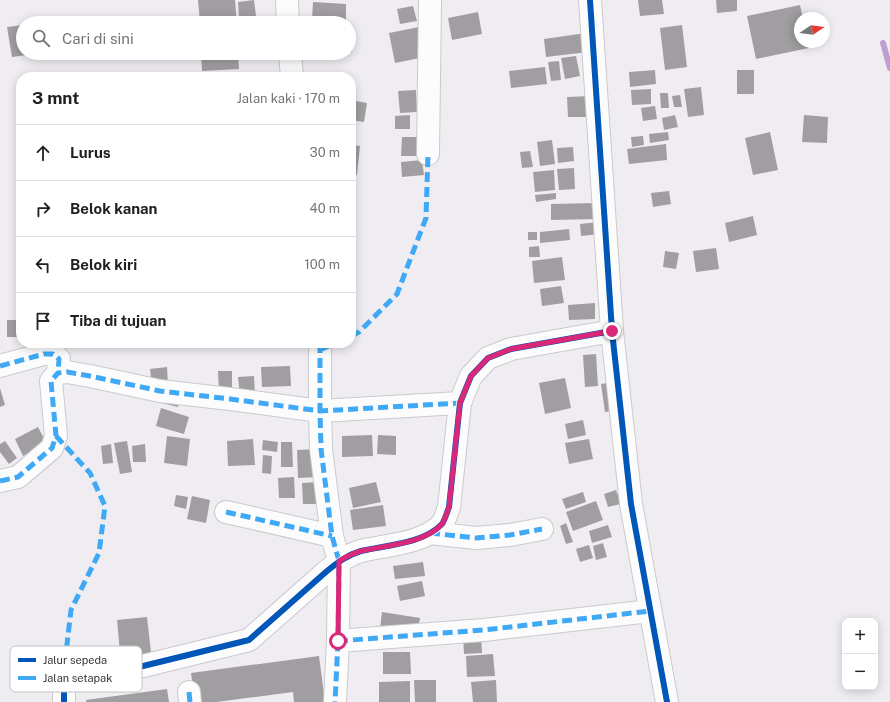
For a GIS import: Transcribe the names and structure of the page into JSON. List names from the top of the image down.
{
  "legend": ["Jalur sepeda", "Jalan setapak"],
  "north": "right",
  "page": {
    "search": "Cari di sini",
    "heading": ["3 mnt", "Jalan kaki · 170 m"],
    "list": [
      ["Lurus", "30 m"],
      ["Belok kanan", "40 m"],
      ["Belok kiri", "100 m"],
      "Tiba di tujuan"
    ],
    "map_buttons": ["+", "−"]
  }
}
